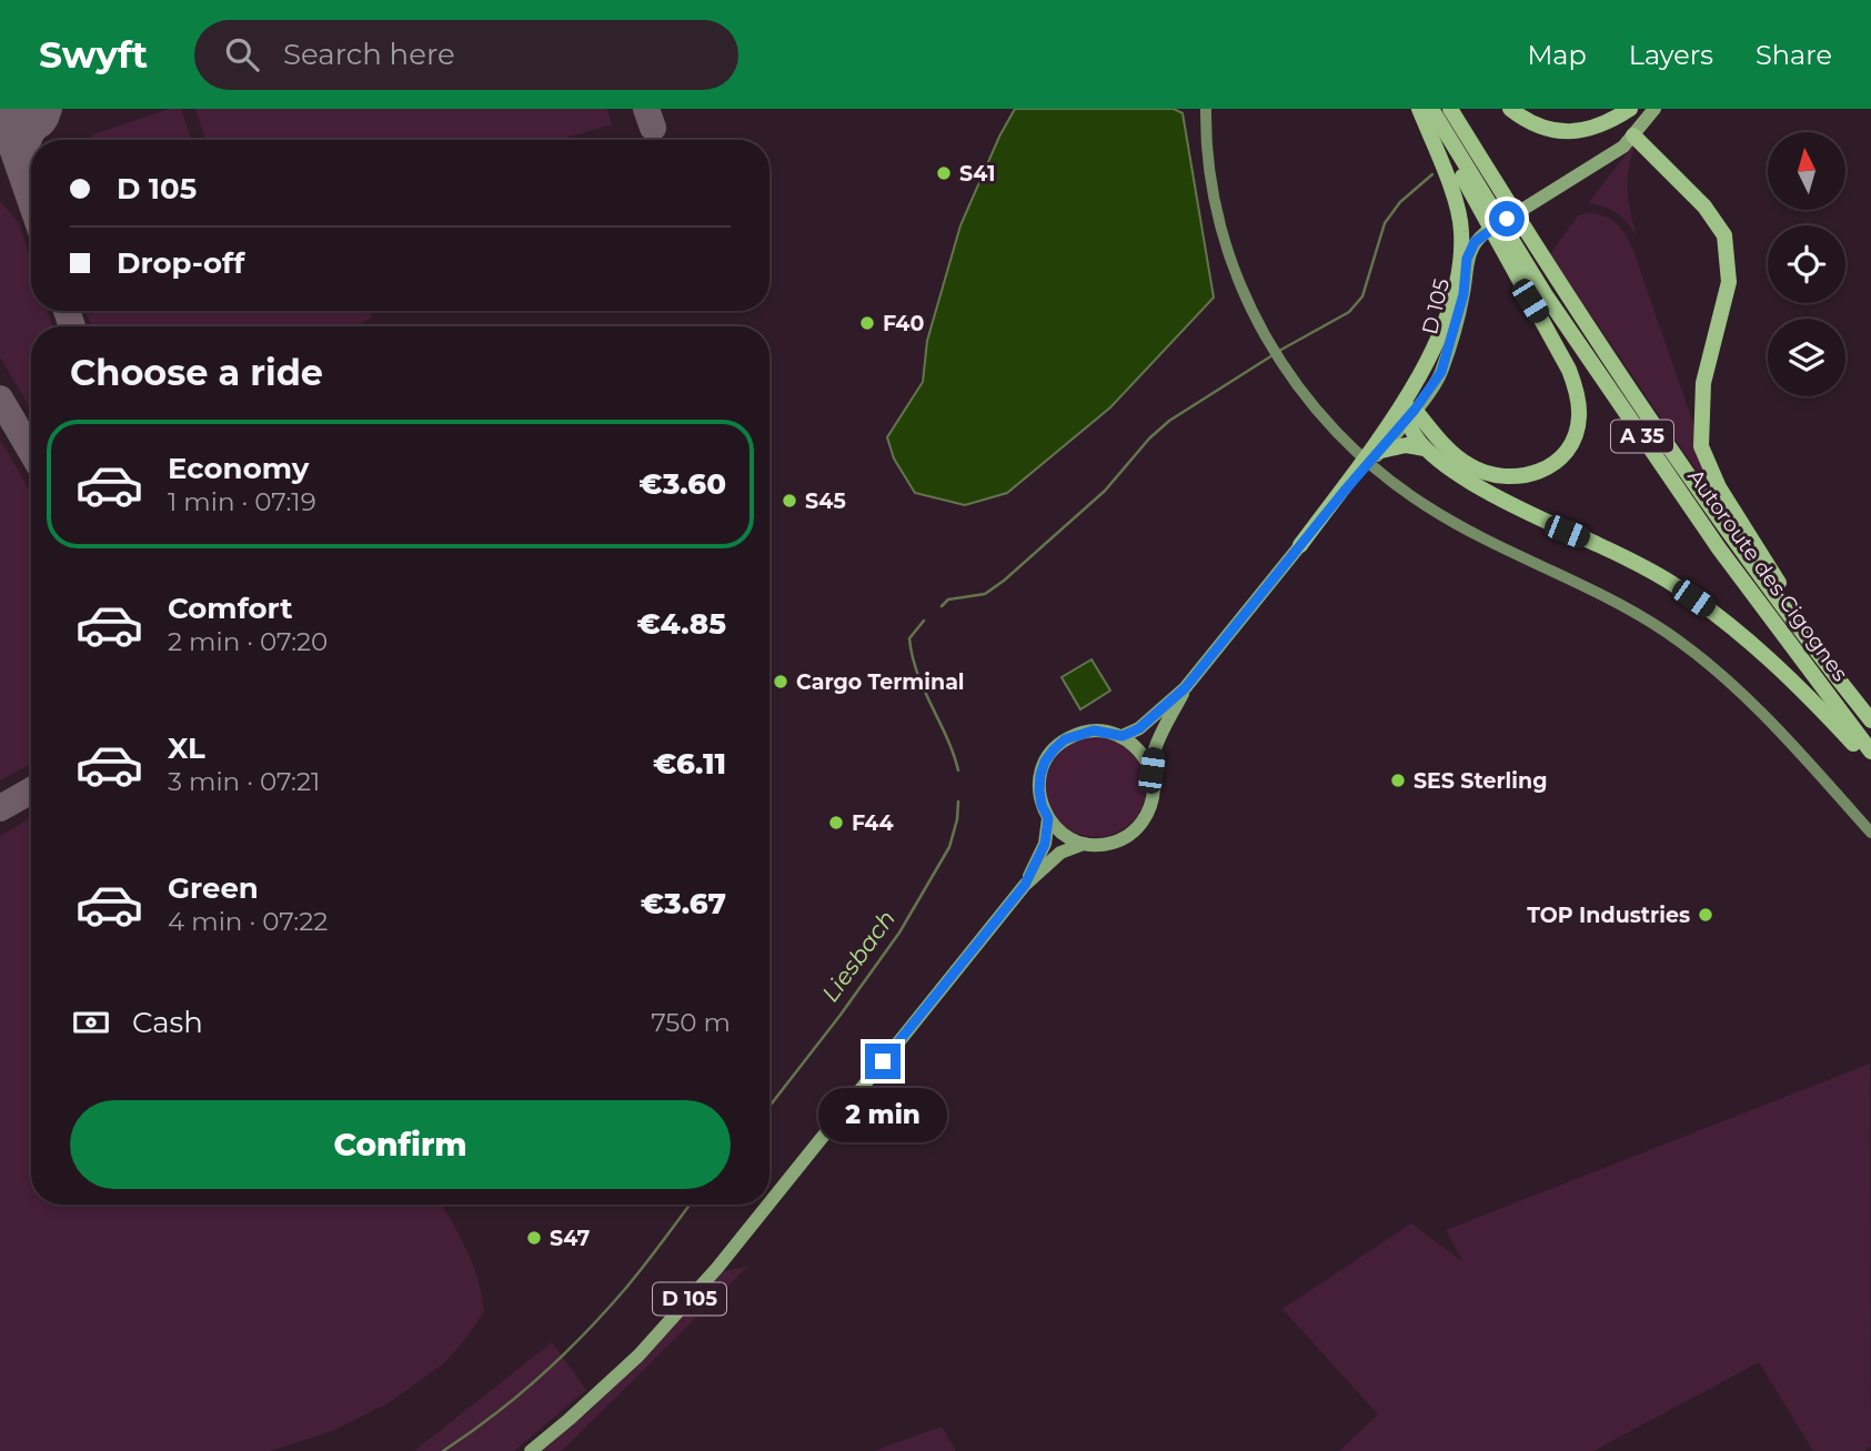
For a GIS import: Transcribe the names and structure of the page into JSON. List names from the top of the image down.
{
  "streets": {
    "highway": ["A 35", "Autoroute des Cigognes"],
    "main road": ["D 105"]
  },
  "water": ["Liesbach"],
  "places": [
    "S41",
    "F40",
    "S45",
    "Cargo Terminal",
    "SES Sterling",
    "F44",
    "TOP Industries",
    "S47"
  ],
  "north": "top",
  "page": {
    "header": "Swyft",
    "search": "Search here",
    "nav": ["Map", "Layers", "Share"],
    "banner": ["D 105", "Drop-off"],
    "heading": "Choose a ride",
    "list": [
      {
        "name": "Economy",
        "note": "1 min · 07:19",
        "value": "€3.60"
      },
      {
        "name": "Comfort",
        "note": "2 min · 07:20",
        "value": "€4.85"
      },
      {
        "name": "XL",
        "note": "3 min · 07:21",
        "value": "€6.11"
      },
      {
        "name": "Green",
        "note": "4 min · 07:22",
        "value": "€3.67"
      }
    ],
    "pay": ["Cash", "750 m"],
    "buttons": "Confirm",
    "bubble": "2 min"
  }
}
